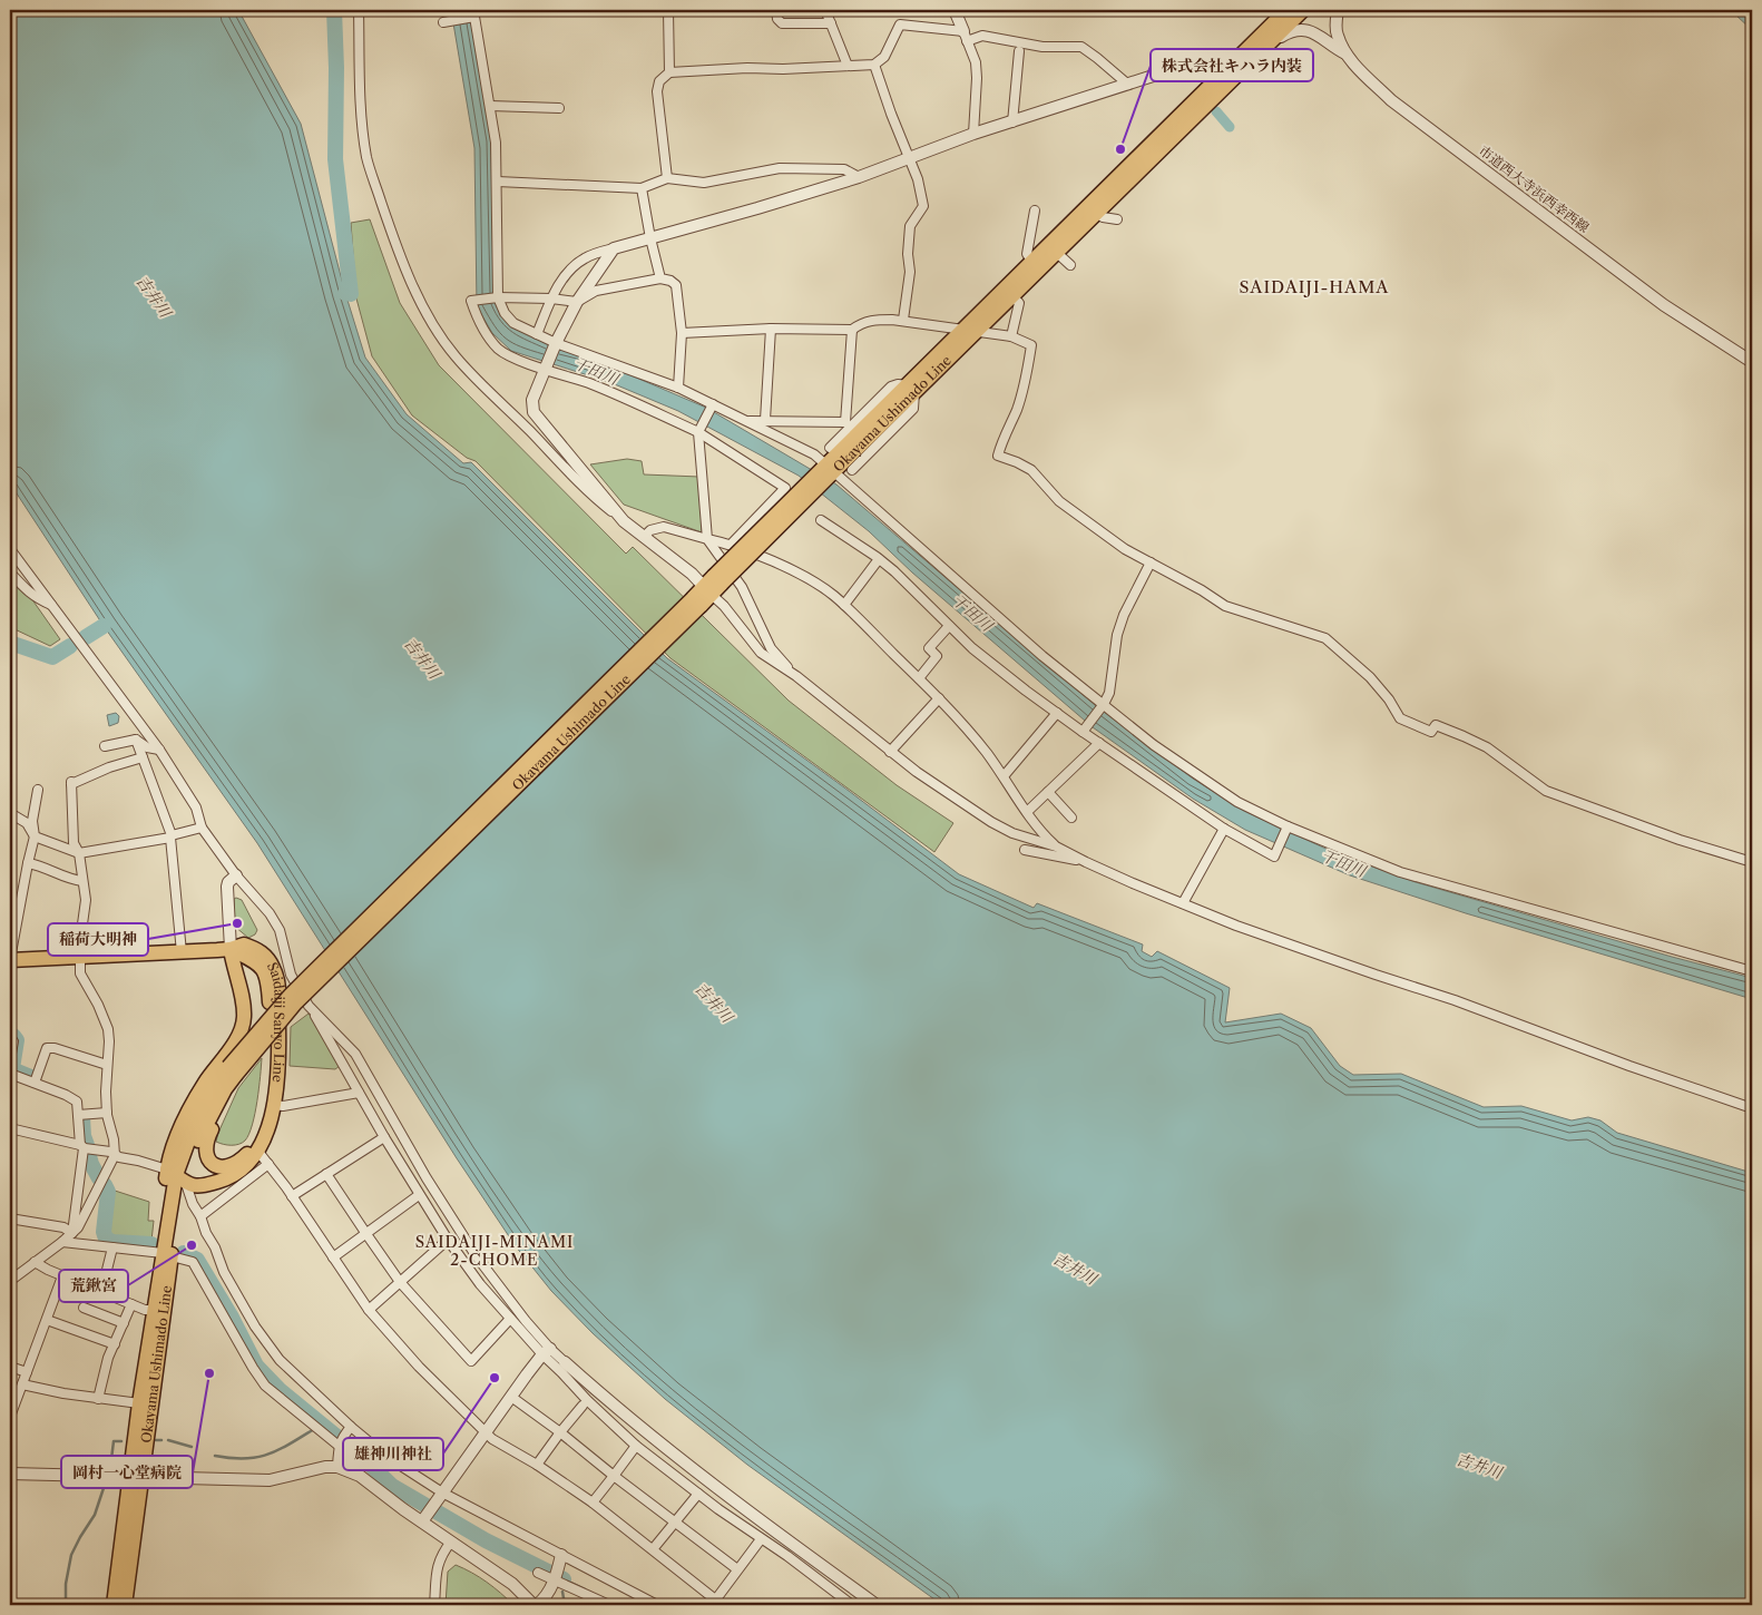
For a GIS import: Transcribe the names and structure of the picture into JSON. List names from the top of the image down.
{
  "streets": {
    "main road": ["Okayama Ushimado Line", "Saidaiji Sanyo Line"],
    "street": ["市道西大寺浜西幸西線"]
  },
  "crossings": [
    ["Okayama Ushimado Line", "Saidaiji Sanyo Line"]
  ],
  "districts": ["SAIDAIJI-HAMA", "SAIDAIJI-MINAMI 2-CHOME"],
  "water": ["吉井川", "干田川"],
  "places": [
    "株式会社キハラ内装",
    "稲荷大明神",
    "荒鍬宮",
    "岡村一心堂病院",
    "雄神川神社"
  ]
}
